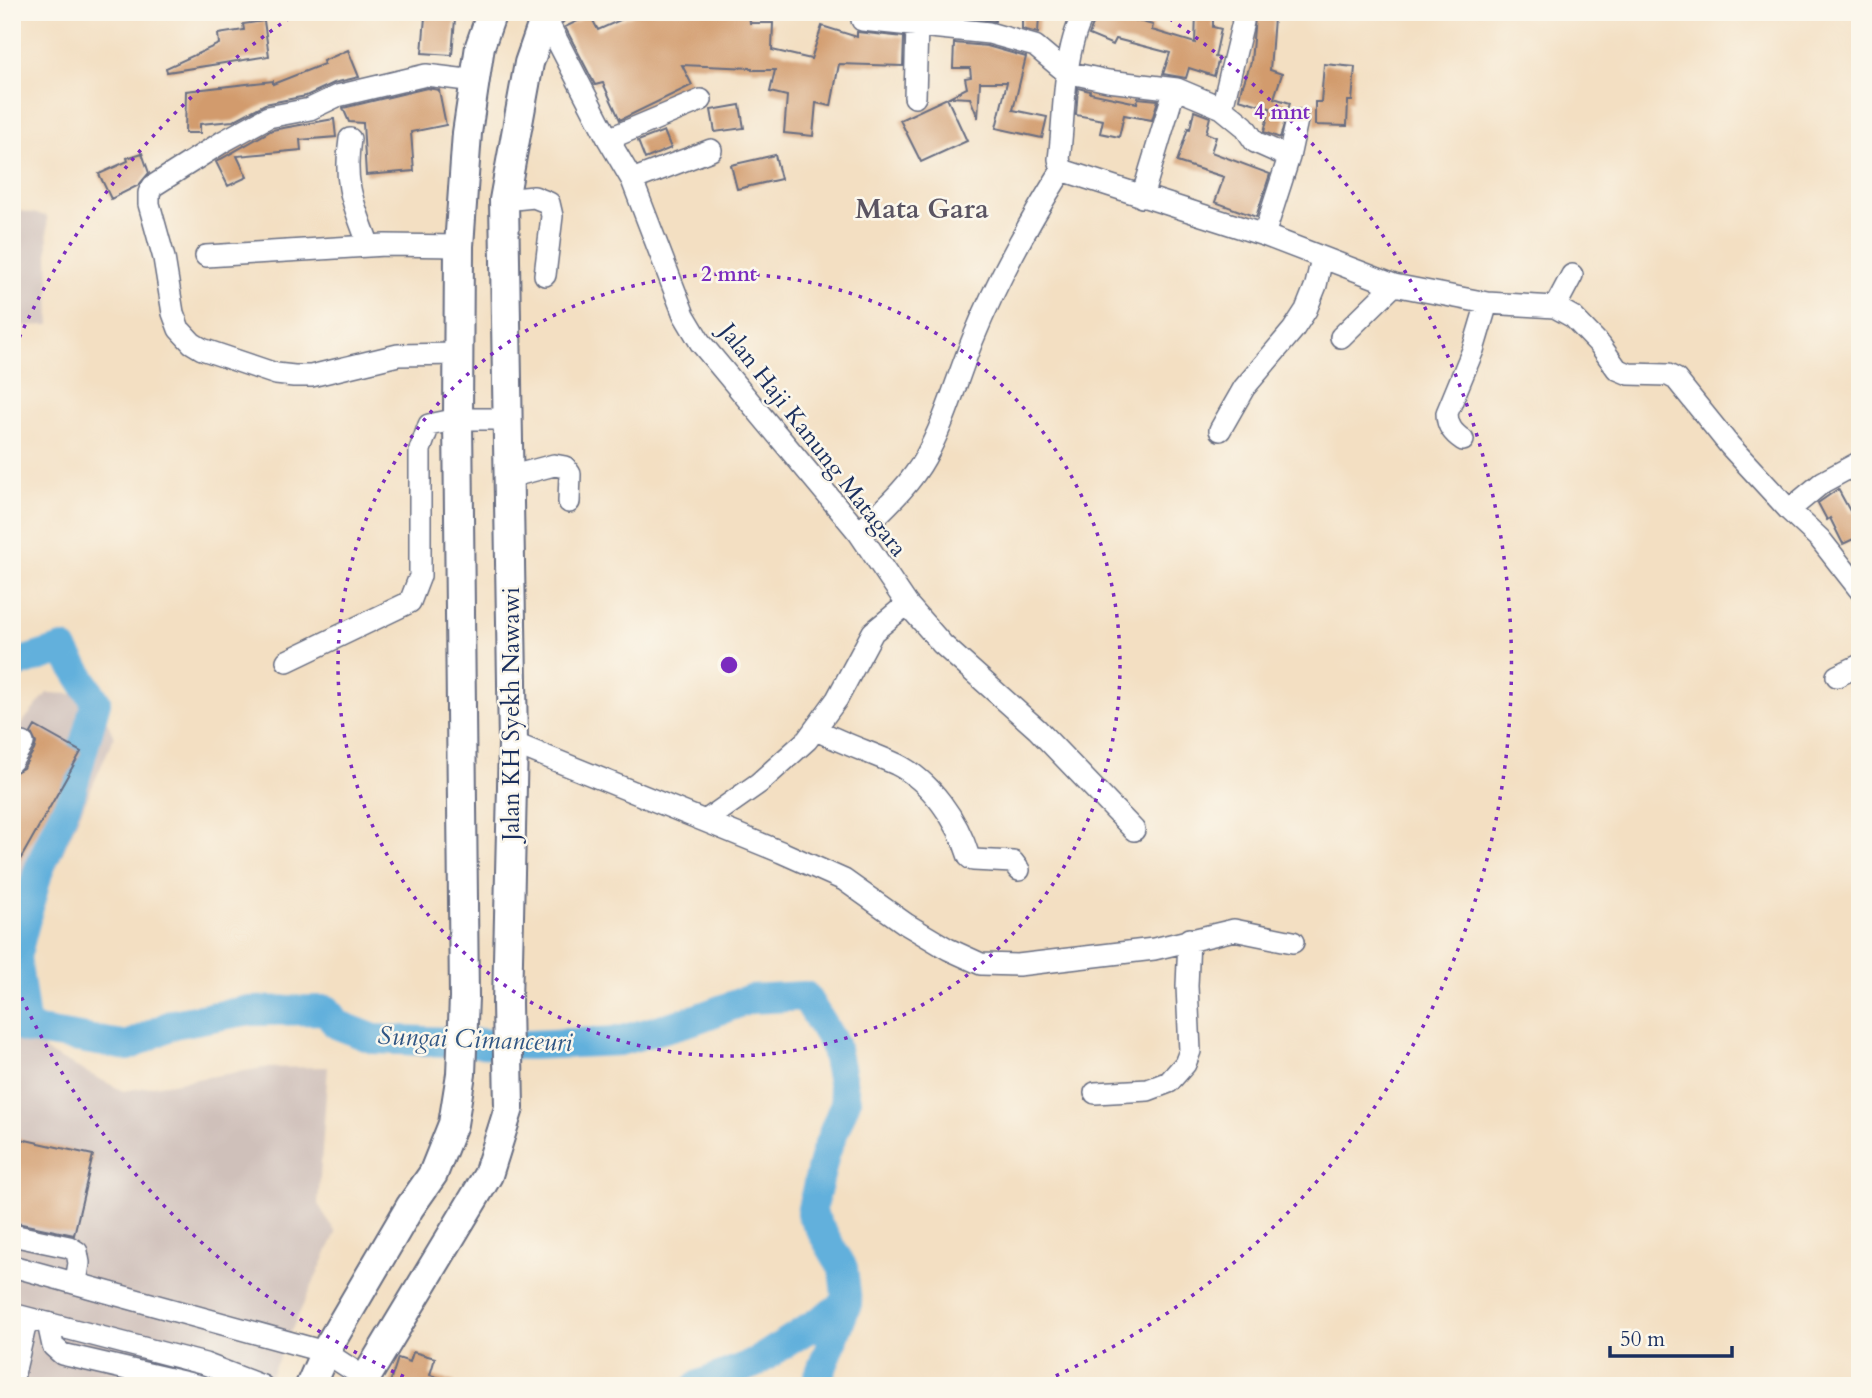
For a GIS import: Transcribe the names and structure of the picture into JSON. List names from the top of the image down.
{
  "streets": {
    "main road": ["Jalan KH Syekh Nawawi"],
    "street": ["Jalan Haji Kanung Matagara"]
  },
  "crossings": [
    ["Jalan Haji Kanung Matagara", "Jalan KH Syekh Nawawi"]
  ],
  "districts": ["Mata Gara"],
  "water": ["Sungai Cimanceuri"],
  "scale_bar": "50 m",
  "rings": ["4 mnt", "2 mnt"]
}
